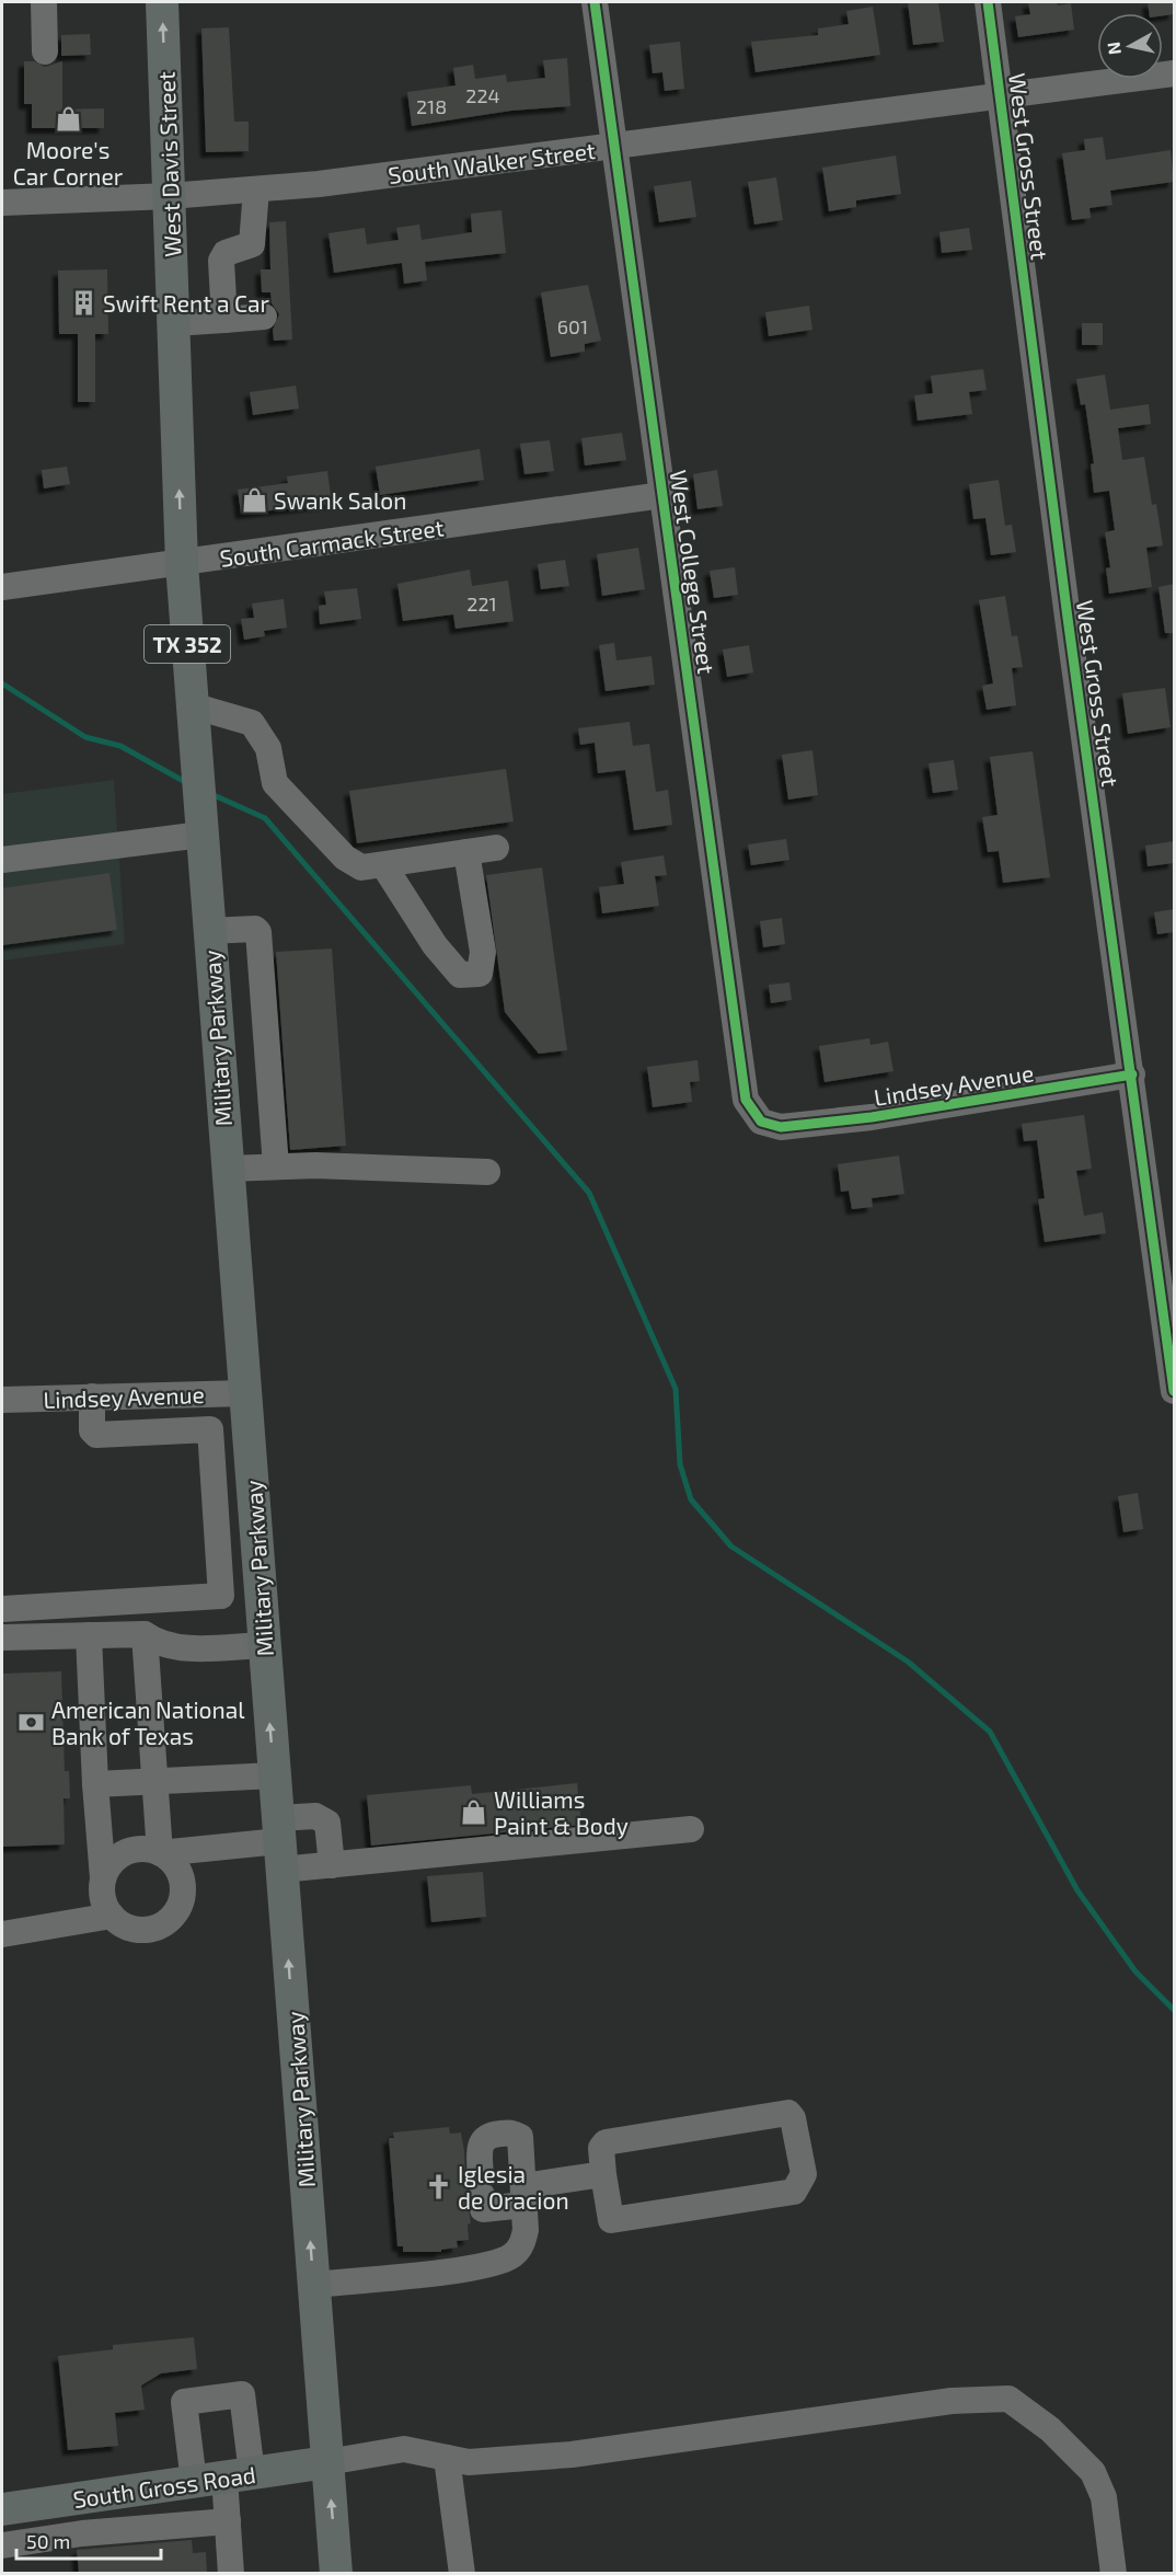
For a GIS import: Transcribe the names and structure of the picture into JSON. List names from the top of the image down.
{
  "streets": {
    "main road": [
      "West Davis Street",
      "TX 352",
      "Military Parkway",
      "South Gross Road"
    ],
    "street": [
      "South Walker Street",
      "West Gross Street",
      "South Carmack Street",
      "West College Street",
      "Lindsey Avenue"
    ]
  },
  "crossings": [
    ["South Walker Street", "West Davis Street"],
    ["South Walker Street", "West Gross Street"],
    ["South Walker Street", "West College Street"],
    ["West Davis Street", "South Carmack Street"],
    ["West Davis Street", "Military Parkway"],
    ["West Gross Street", "Lindsey Avenue"],
    ["South Carmack Street", "West College Street"],
    ["South Carmack Street", "Military Parkway"],
    ["West College Street", "Lindsey Avenue"],
    ["Military Parkway", "Lindsey Avenue"],
    ["Military Parkway", "South Gross Road"]
  ],
  "one_way": ["West Davis Street"],
  "places": {
    "shop": ["Moore's Car Corner", "Swank Salon", "Williams Paint & Body"],
    "building": ["Swift Rent a Car"],
    "bank": ["American National Bank of Texas"],
    "church": ["Iglesia de Oracion"]
  },
  "house_numbers": [
    "224",
    "218",
    "601",
    "221"
  ],
  "scale_bar": "50 m",
  "north": "left"
}
